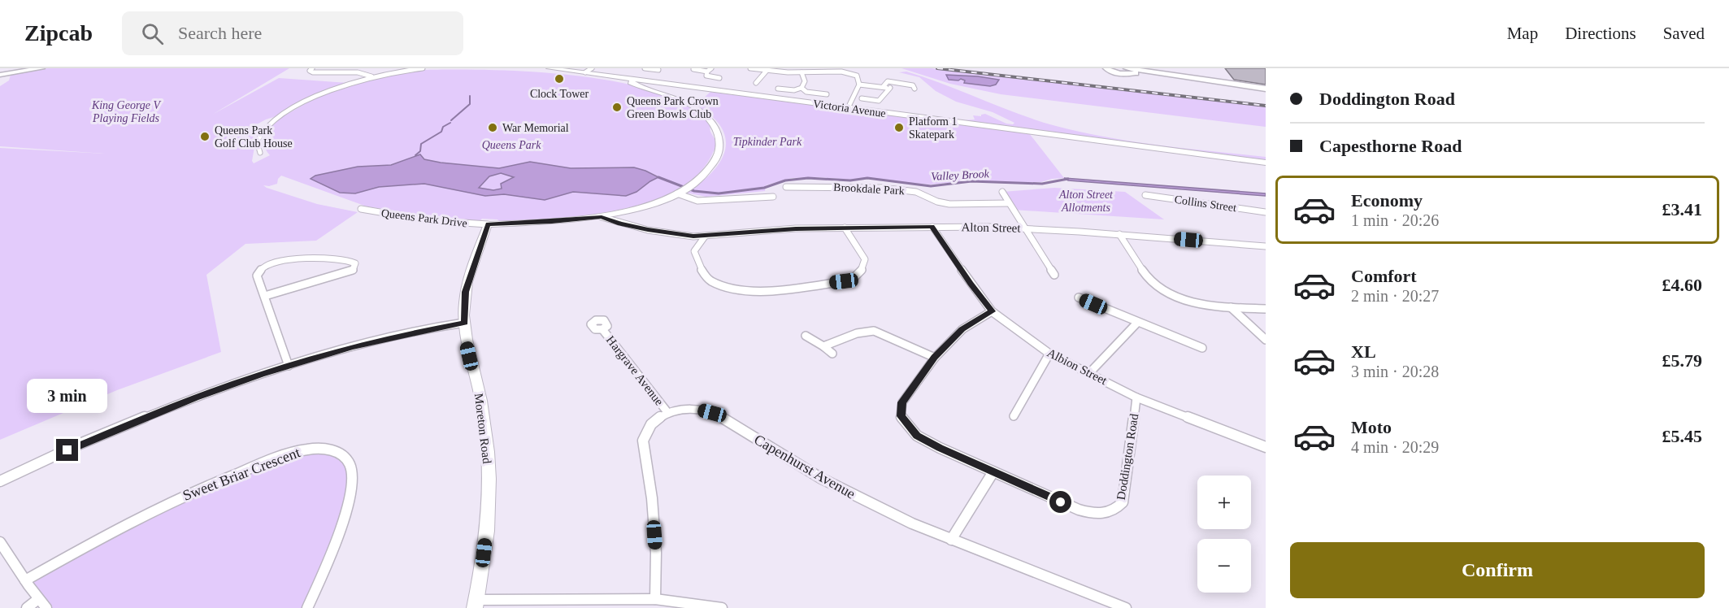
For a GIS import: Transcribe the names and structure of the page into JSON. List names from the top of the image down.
{
  "streets": {
    "street": [
      "Victoria Avenue",
      "Brookdale Park",
      "Collins Street",
      "Queens Park Drive",
      "Alton Street",
      "Albion Street",
      "Hargrave Avenue",
      "Moreton Road",
      "Doddington Road",
      "Capenhurst Avenue",
      "Sweet Briar Crescent"
    ]
  },
  "crossings": [
    ["Victoria Avenue", "Queens Park Drive"],
    ["Queens Park Drive", "Alton Street"],
    ["Queens Park Drive", "Moreton Road"],
    ["Alton Street", "Albion Street"],
    ["Albion Street", "Doddington Road"],
    ["Hargrave Avenue", "Capenhurst Avenue"]
  ],
  "water": ["Valley Brook"],
  "parks": [
    "King George V Playing Fields",
    "Tipkinder Park",
    "Queens Park",
    "Alton Street Allotments"
  ],
  "places": [
    "Clock Tower",
    "Queens Park Crown Green Bowls Club",
    "War Memorial",
    "Platform 1 Skatepark",
    "Queens Park Golf Club House"
  ],
  "page": {
    "header": "Zipcab",
    "search": "Search here",
    "nav": ["Map", "Directions", "Saved"],
    "banner": ["Doddington Road", "Capesthorne Road"],
    "list": [
      {
        "name": "Economy",
        "note": "1 min · 20:26",
        "value": "£3.41"
      },
      {
        "name": "Comfort",
        "note": "2 min · 20:27",
        "value": "£4.60"
      },
      {
        "name": "XL",
        "note": "3 min · 20:28",
        "value": "£5.79"
      },
      {
        "name": "Moto",
        "note": "4 min · 20:29",
        "value": "£5.45"
      }
    ],
    "bubble": "3 min",
    "map_buttons": ["+", "−"],
    "buttons": "Confirm"
  }
}
